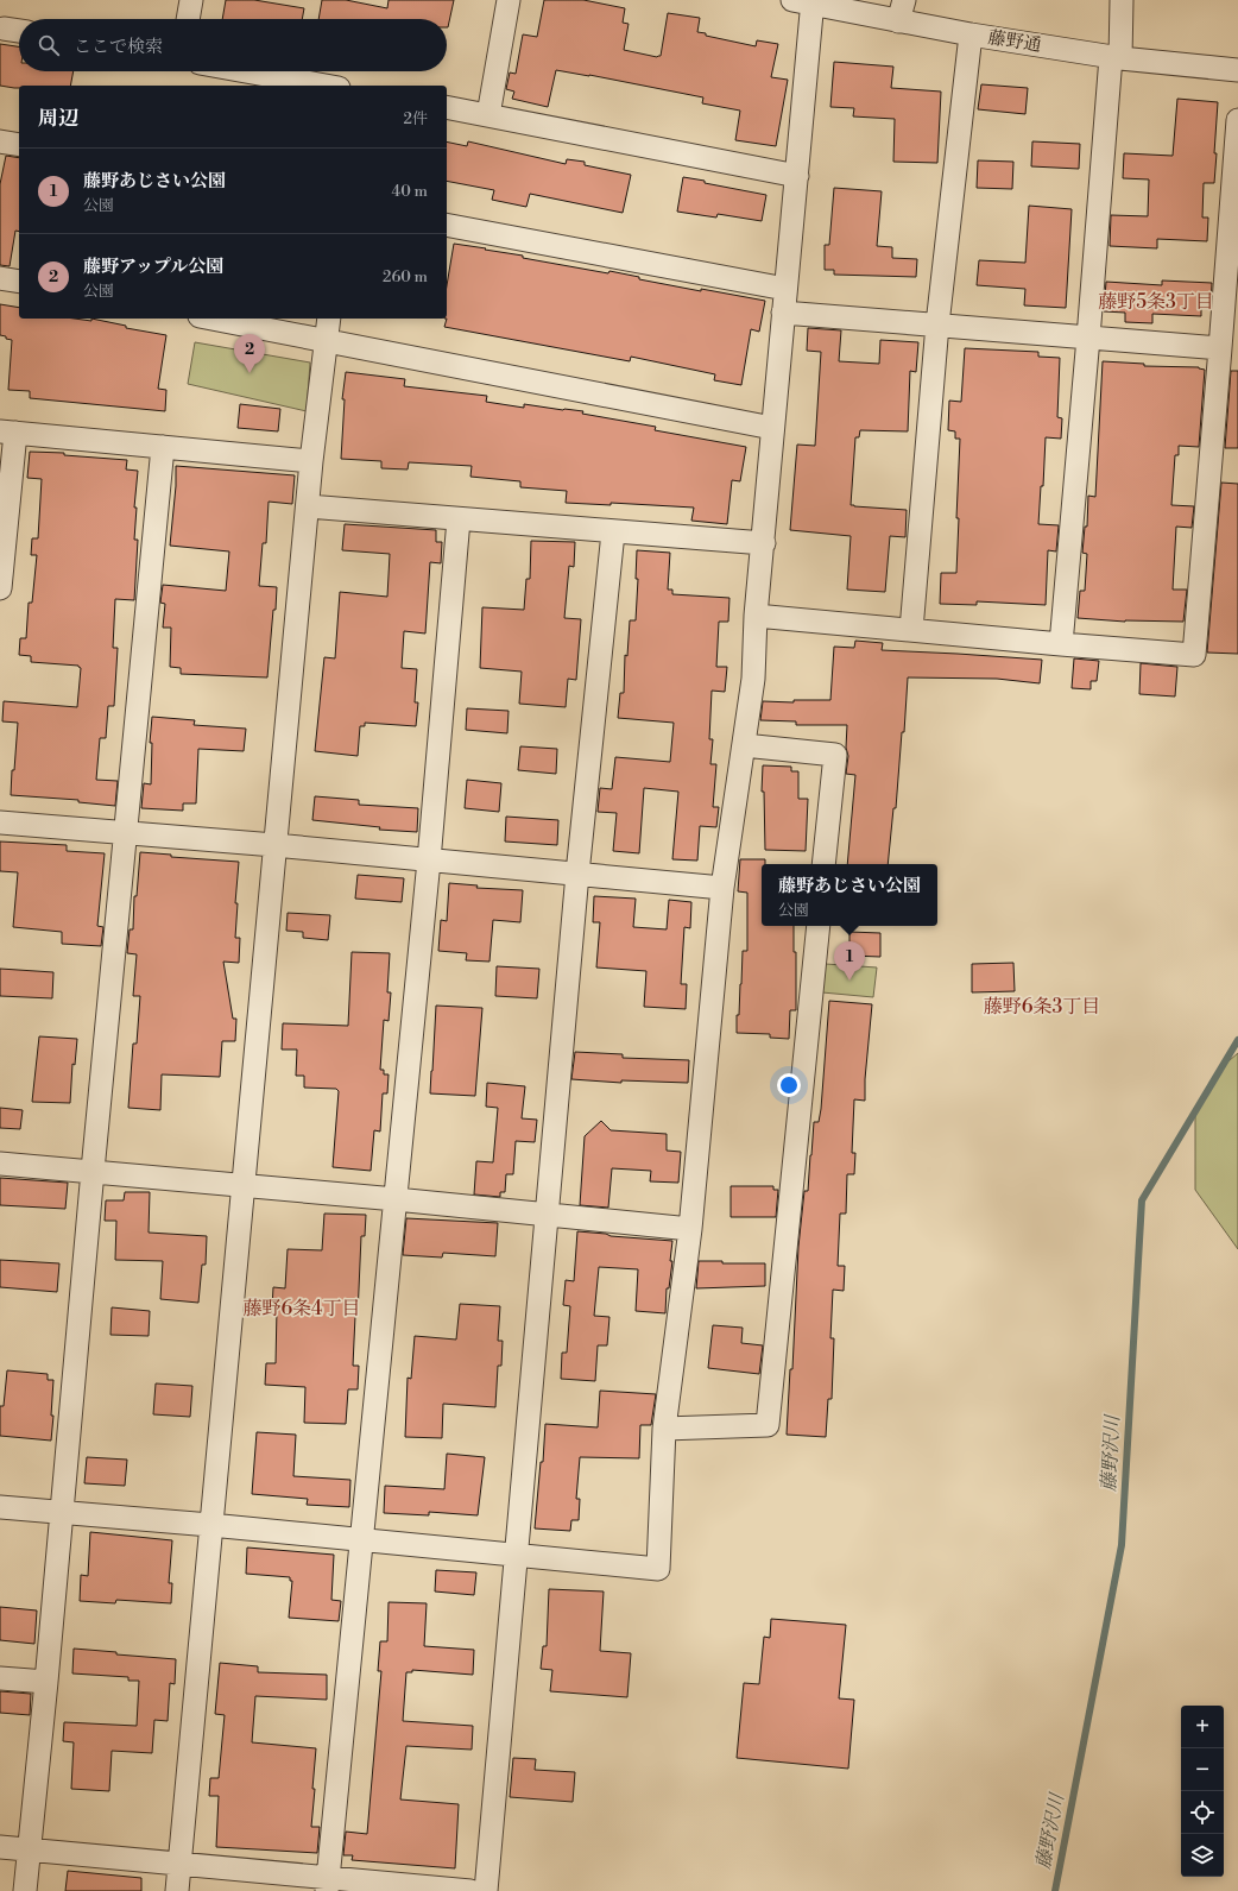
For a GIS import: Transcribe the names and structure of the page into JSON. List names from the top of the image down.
{
  "streets": {
    "street": ["藤野通"]
  },
  "districts": ["藤野5条3丁目", "藤野6条3丁目", "藤野6条4丁目"],
  "water": ["藤野沢川"],
  "page": {
    "search": "ここで検索",
    "heading": ["周辺", "2件"],
    "list": [
      {
        "mark": "1",
        "name": "藤野あじさい公園",
        "note": "公園",
        "value": "40 m"
      },
      {
        "mark": "2",
        "name": "藤野アップル公園",
        "note": "公園",
        "value": "260 m"
      }
    ],
    "pins": ["2", "1"],
    "popup": ["藤野あじさい公園", "公園"],
    "map_buttons": ["+", "−"]
  }
}
